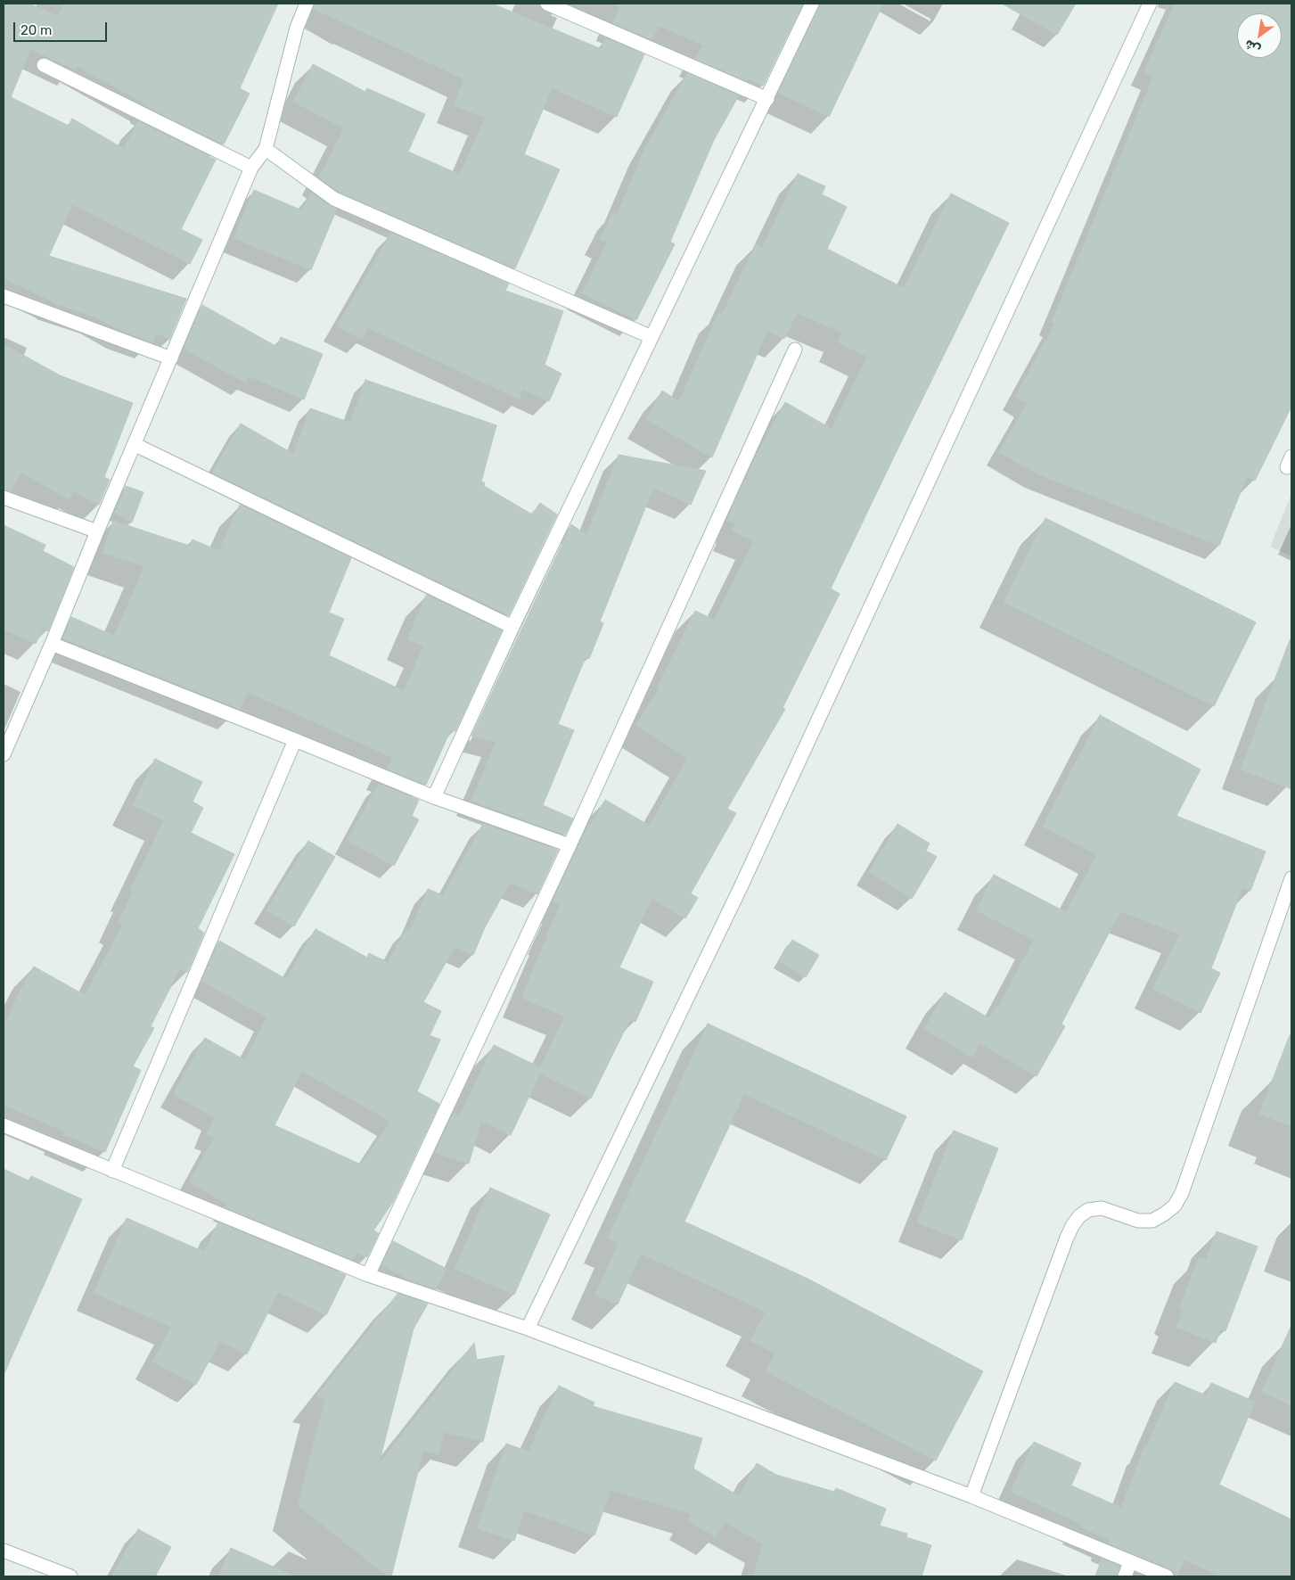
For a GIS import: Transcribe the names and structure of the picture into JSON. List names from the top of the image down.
{
  "scale_bar": "20 m",
  "north": "bottom left"
}
